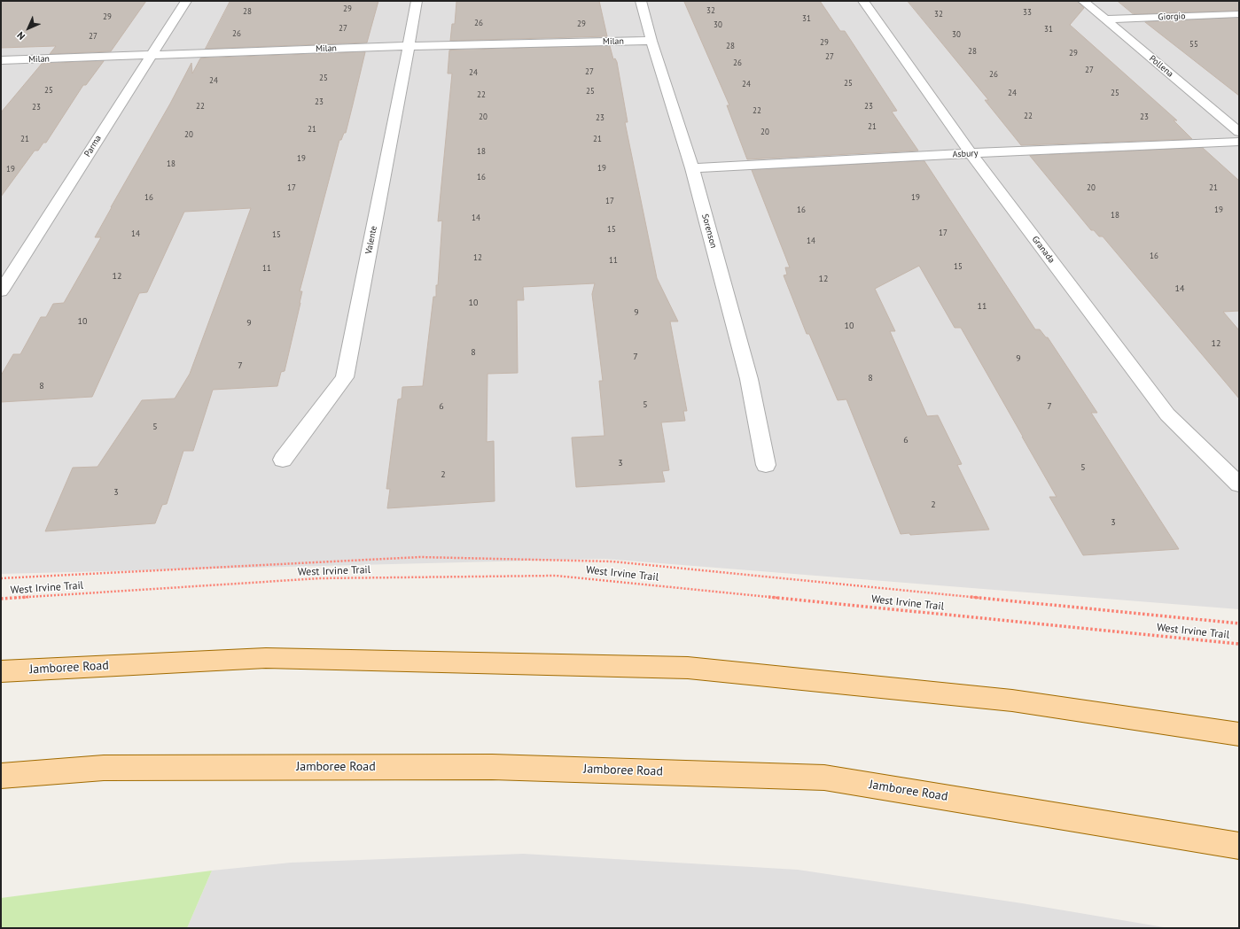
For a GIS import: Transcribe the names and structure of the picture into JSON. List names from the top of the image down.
{
  "streets": {
    "main road": ["Jamboree Road"],
    "street": [
      "Giorgio",
      "Milan",
      "Pollena",
      "Parma",
      "Asbury",
      "Sorenson",
      "Valente",
      "Granada"
    ],
    "path": ["West Irvine Trail"]
  },
  "crossings": [
    ["Giorgio", "Pollena"],
    ["Milan", "Parma"],
    ["Milan", "Sorenson"],
    ["Milan", "Valente"],
    ["Asbury", "Sorenson"],
    ["Asbury", "Granada"]
  ],
  "house_numbers": [
    "29",
    "32",
    "28",
    "33",
    "32",
    "29",
    "31",
    "26",
    "29",
    "30",
    "27",
    "31",
    "26",
    "30",
    "27",
    "29",
    "55",
    "28",
    "28",
    "29",
    "27",
    "26",
    "27",
    "27",
    "24",
    "26",
    "25",
    "24",
    "25",
    "24",
    "25",
    "25",
    "24",
    "25",
    "22",
    "23",
    "22",
    "23",
    "23",
    "22",
    "22",
    "20",
    "23",
    "23",
    "21",
    "21",
    "20",
    "20",
    "21",
    "21",
    "18",
    "19",
    "18",
    "19",
    "19",
    "16",
    "17",
    "20",
    "21",
    "16",
    "19",
    "17",
    "16",
    "19",
    "18",
    "14",
    "15",
    "17",
    "14",
    "15",
    "14",
    "16",
    "12",
    "11",
    "15",
    "11",
    "12",
    "12",
    "14",
    "10",
    "11",
    "9",
    "10",
    "9",
    "10",
    "12",
    "8",
    "7",
    "9",
    "7",
    "8",
    "8",
    "5",
    "6",
    "7",
    "5",
    "6",
    "3",
    "5",
    "2",
    "3",
    "2",
    "3"
  ],
  "north": "bottom left"
}
